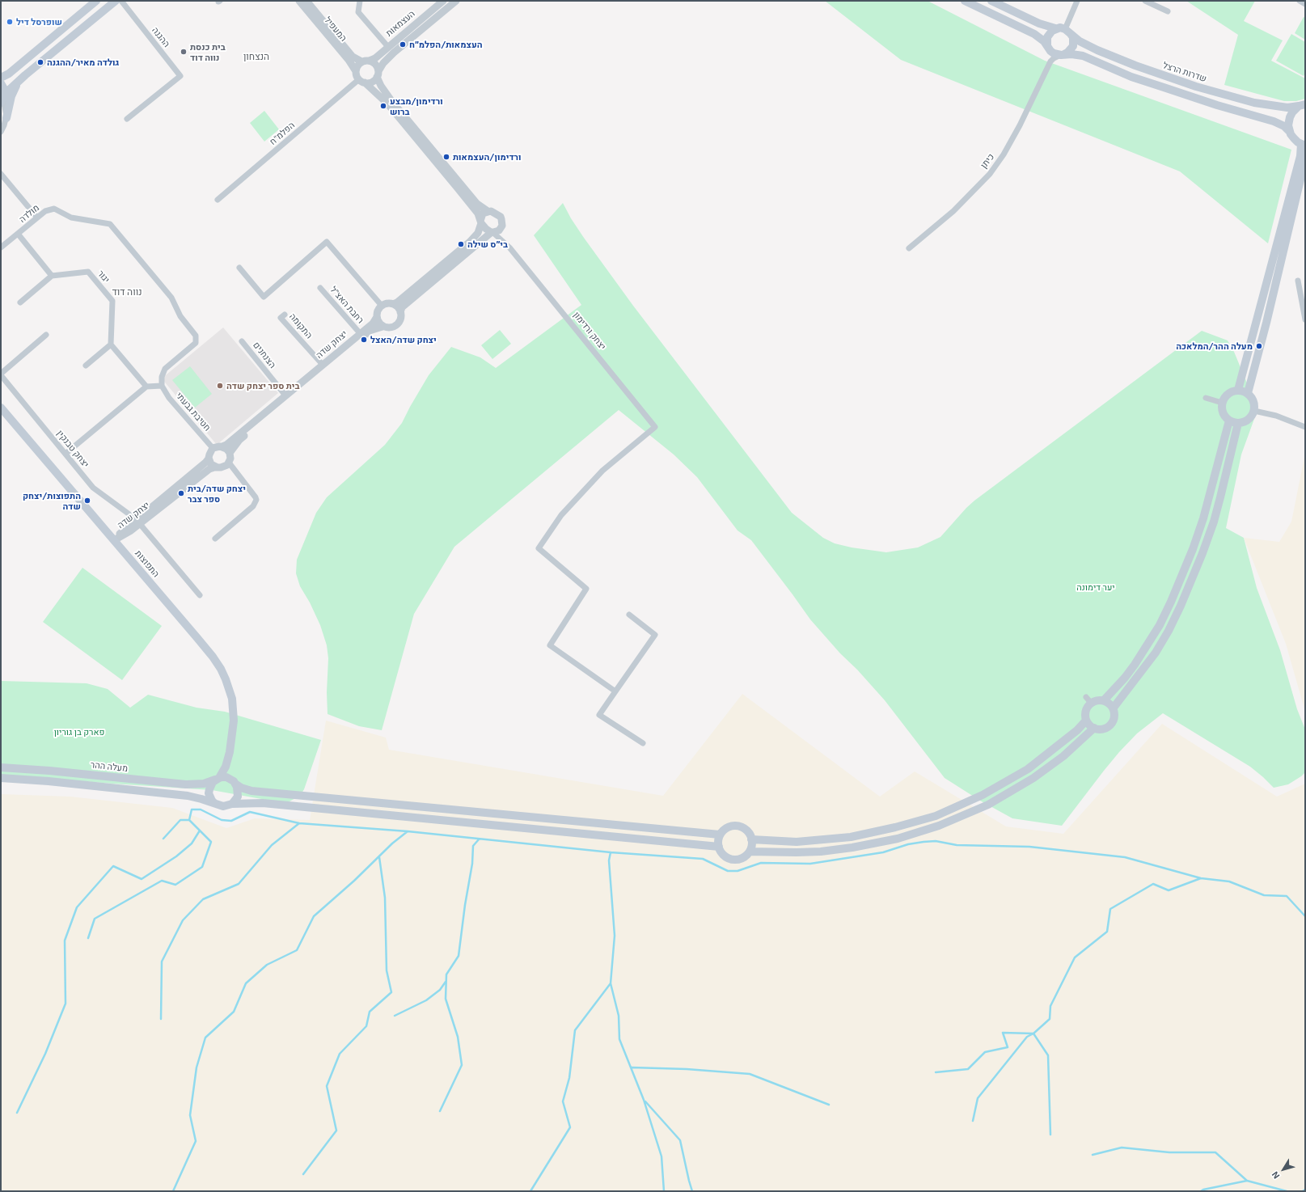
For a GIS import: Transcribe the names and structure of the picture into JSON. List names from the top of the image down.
{
  "streets": {
    "main road": ["שדרות הרצל", "התפוצות", "מעלה ההר"],
    "street": [
      "העצמאות",
      "המעפיל",
      "ההגנה",
      "הפלמ\"ח",
      "כיתן",
      "מולדה",
      "יגור",
      "רחבת האצ\"ל",
      "התקומה",
      "יצחק ורדימון",
      "יצחק שדה",
      "הצנחנים",
      "חטיבת גבעתי",
      "יצחק טבנקין"
    ]
  },
  "crossings": [
    ["העצמאות", "המעפיל"],
    ["העצמאות", "הפלמ\"ח"],
    ["המעפיל", "הפלמ\"ח"],
    ["מולדה", "חטיבת גבעתי"],
    ["רחבת האצ\"ל", "יצחק שדה"],
    ["התקומה", "יצחק שדה"],
    ["יצחק שדה", "הצנחנים"],
    ["יצחק שדה", "חטיבת גבעתי"],
    ["יצחק שדה", "יצחק טבנקין"],
    ["יצחק שדה", "התפוצות"],
    ["התפוצות", "מעלה ההר"]
  ],
  "districts": ["הנצחון", "נווה דוד"],
  "parks": ["יער דימונה", "פארק בן גוריון"],
  "places": [
    "שופרסל דיל",
    "העצמאות/הפלמ״ח",
    "בית כנסת נווה דוד",
    "גולדה מאיר/ההגנה",
    "ורדימון/מבצע ברוש",
    "ורדימון/העצמאות",
    "בי״ס שילה",
    "יצחק שדה/האצל",
    "מעלה ההר/המלאכה",
    "בית ספר יצחק שדה",
    "יצחק שדה/בית ספר צבר",
    "התפוצות/יצחק שדה"
  ],
  "north": "bottom left"
}
